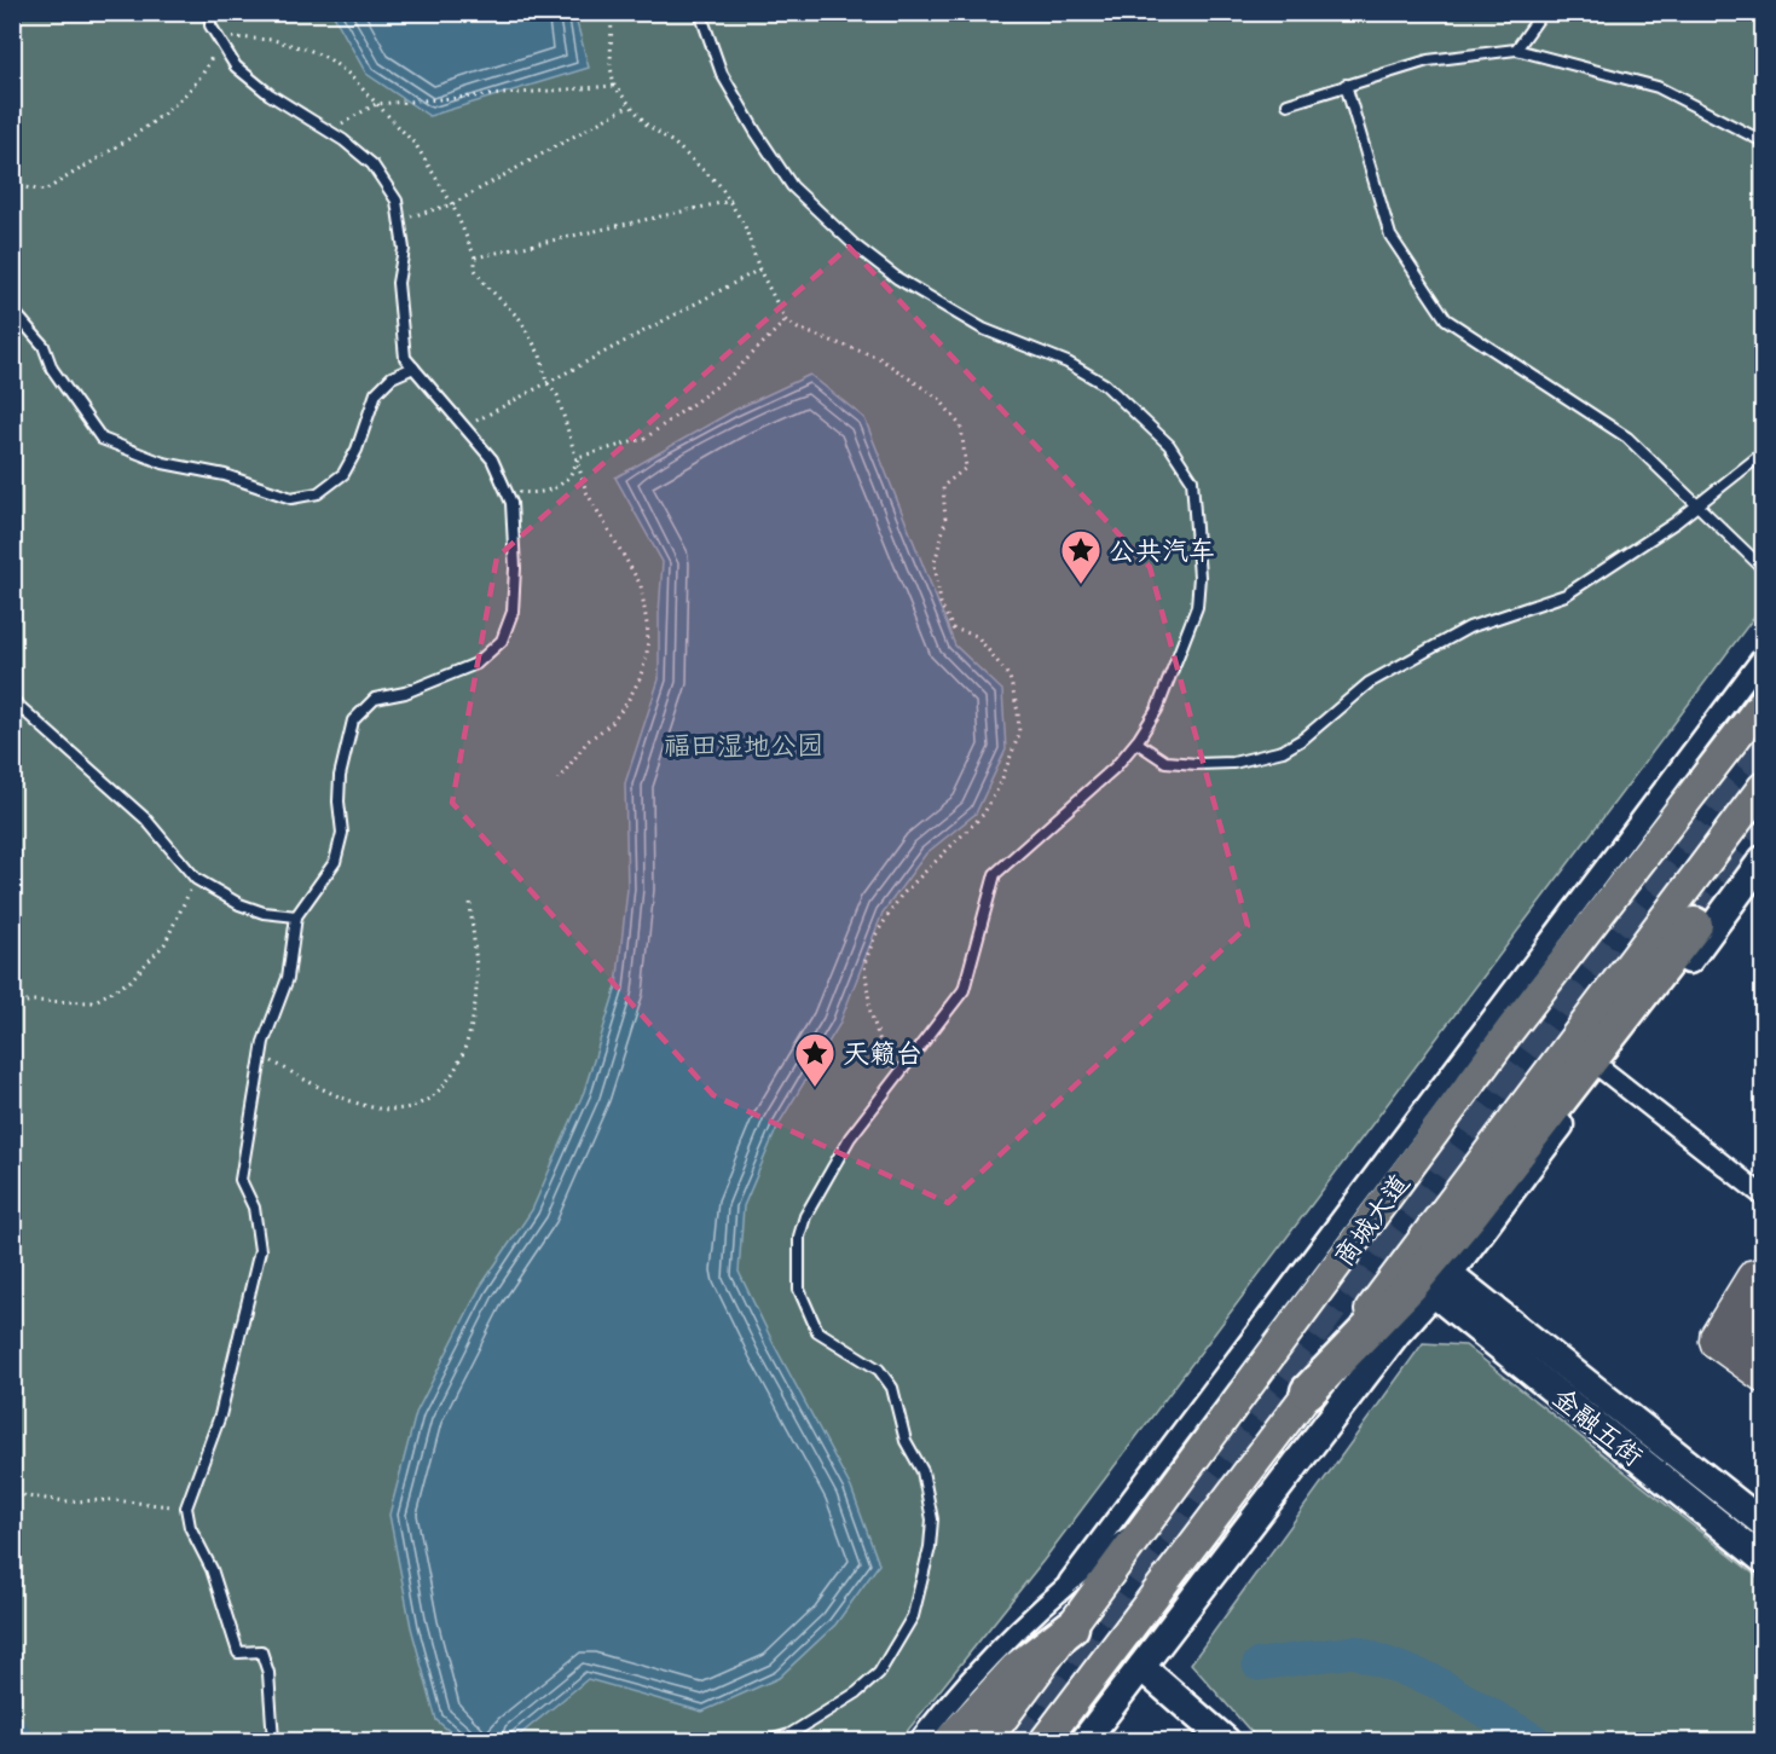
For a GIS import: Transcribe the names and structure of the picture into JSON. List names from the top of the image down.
{
  "streets": {
    "main road": ["商城大道"],
    "street": ["金融五街"]
  },
  "parks": ["福田湿地公园"],
  "places": {
    "place": ["公共汽车", "天籁台"]
  }
}
